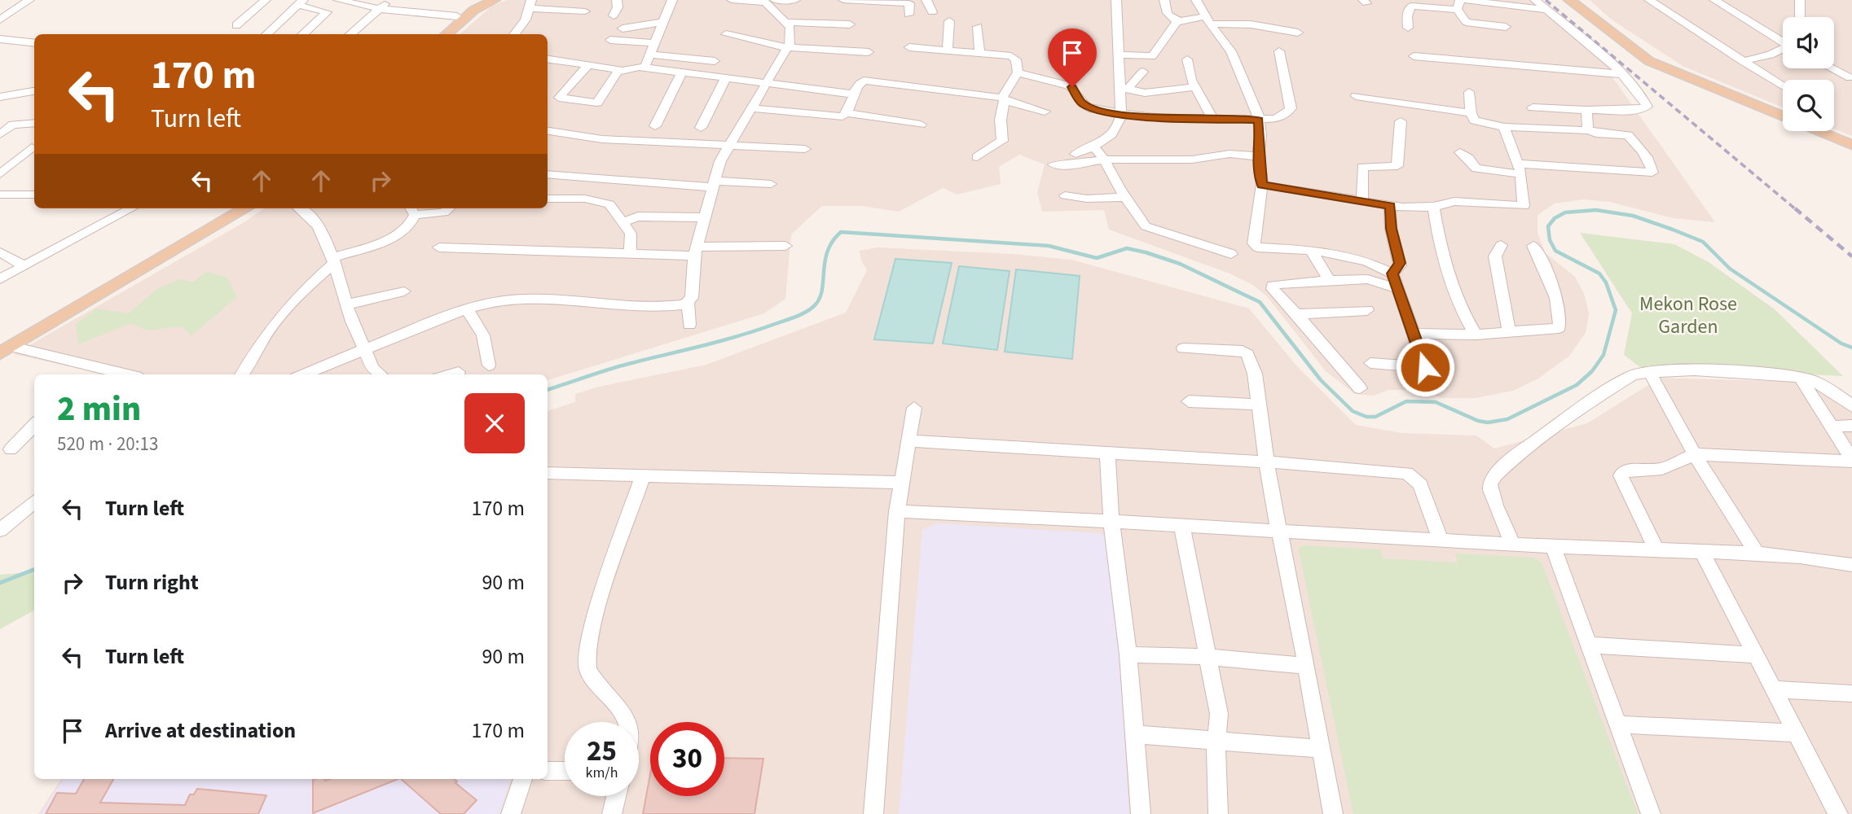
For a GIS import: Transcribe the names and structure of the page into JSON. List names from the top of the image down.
{
  "parks": ["Mekon Rose Garden"],
  "page": {
    "turn": ["170 m", "Turn left"],
    "heading": ["2 min", "520 m · 20:13"],
    "list": [
      {
        "name": "Turn left",
        "value": "170 m"
      },
      {
        "name": "Turn right",
        "value": "90 m"
      },
      {
        "name": "Turn left",
        "value": "90 m"
      },
      {
        "name": "Arrive at destination",
        "value": "170 m"
      }
    ],
    "speed": "25 km/h",
    "limit": "30"
  }
}
